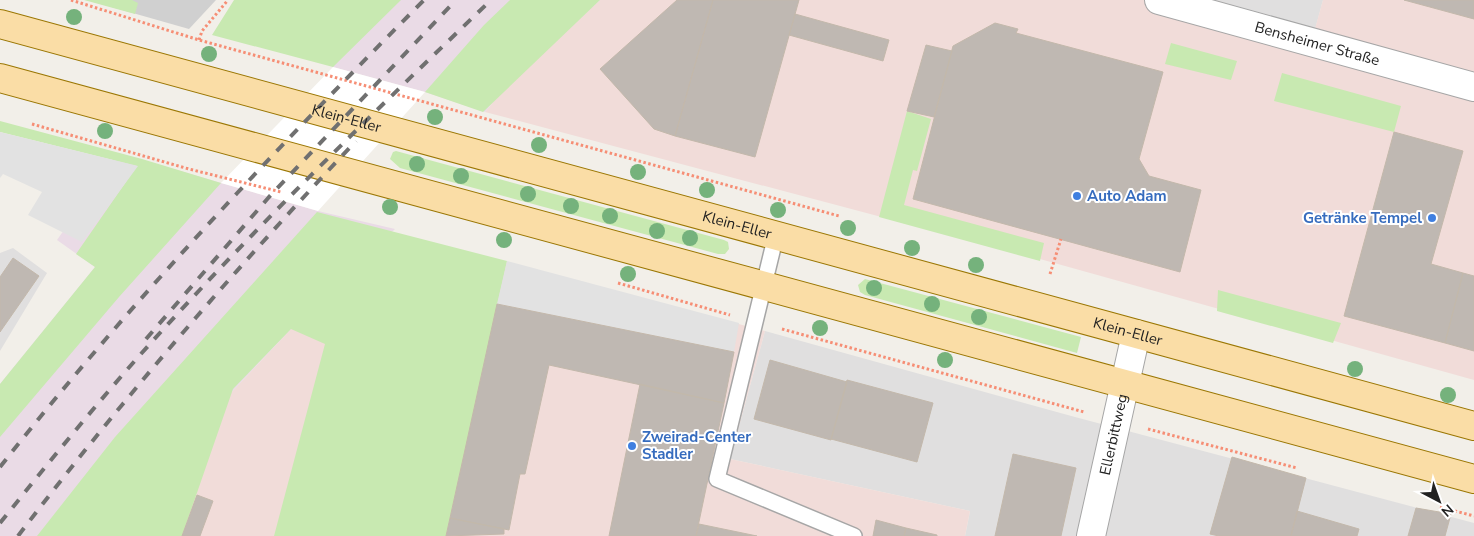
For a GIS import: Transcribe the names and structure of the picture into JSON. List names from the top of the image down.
{
  "streets": {
    "main road": ["Klein-Eller"],
    "street": ["Bensheimer Straße", "Ellerbittweg"]
  },
  "crossings": [
    ["Klein-Eller", "Ellerbittweg"]
  ],
  "places": ["Auto Adam", "Getränke Tempel", "Zweirad-Center Stadler"],
  "north": "bottom right"
}
